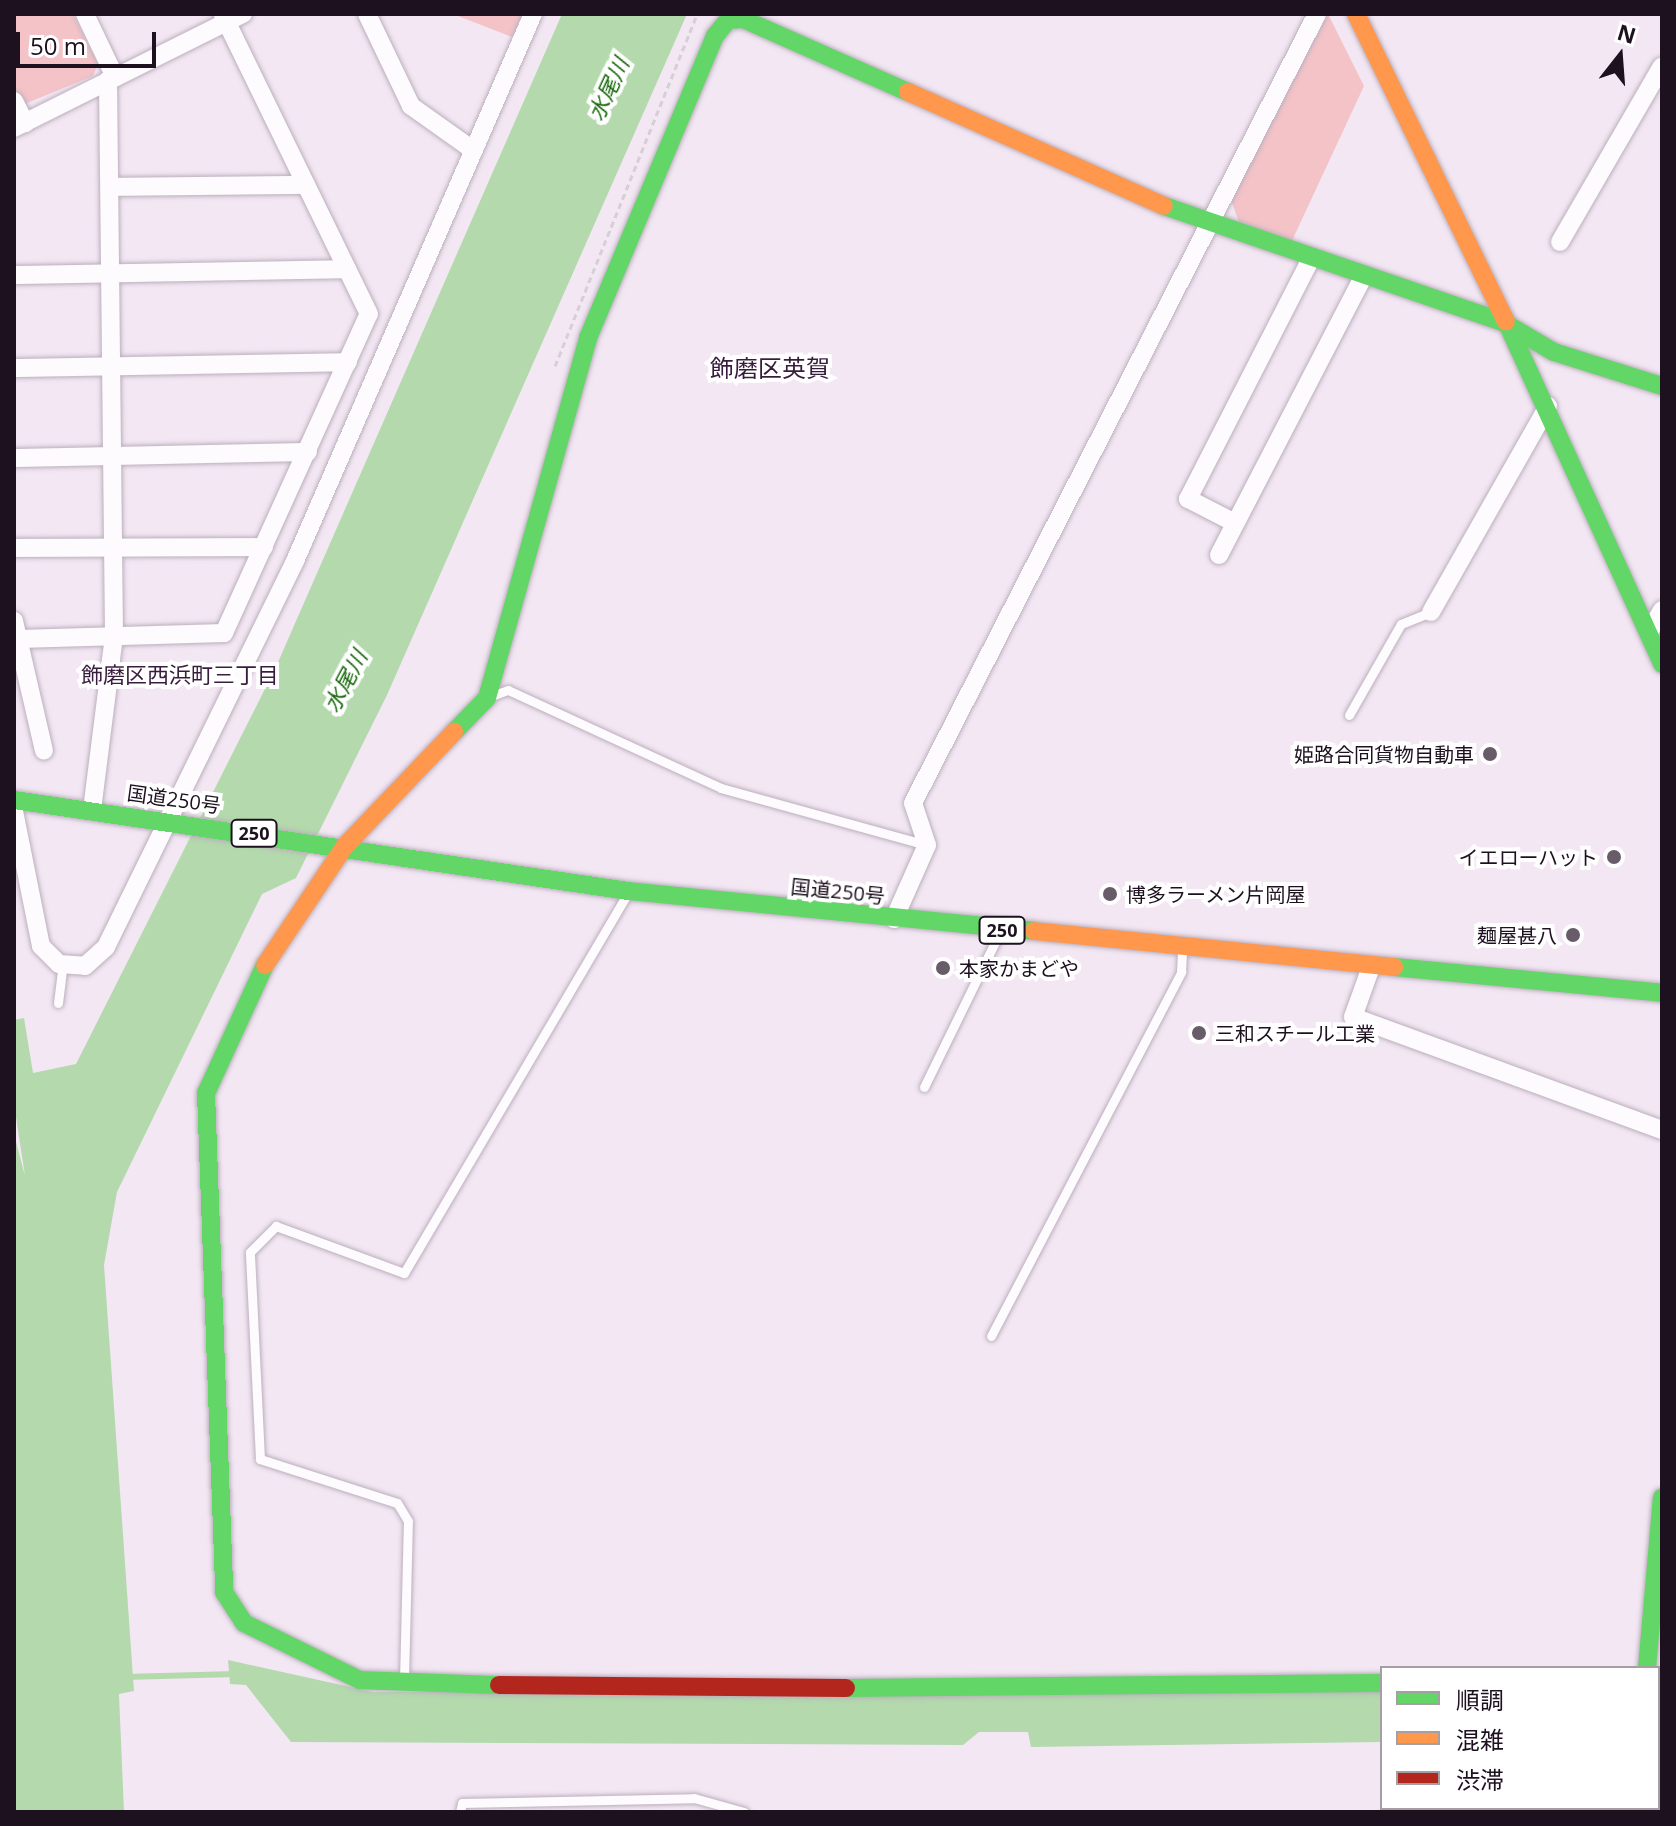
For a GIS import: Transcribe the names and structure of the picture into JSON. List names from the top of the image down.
{
  "streets": {
    "main road": ["国道250号", "250"]
  },
  "districts": ["飾磨区英賀", "飾磨区西浜町三丁目"],
  "water": ["水尾川"],
  "places": [
    "姫路合同貨物自動車",
    "イエローハット",
    "博多ラーメン片岡屋",
    "麺屋甚八",
    "本家かまどや",
    "三和スチール工業"
  ],
  "legend": ["順調", "混雑", "渋滞"],
  "scale_bar": "50 m",
  "north": "top"
}
